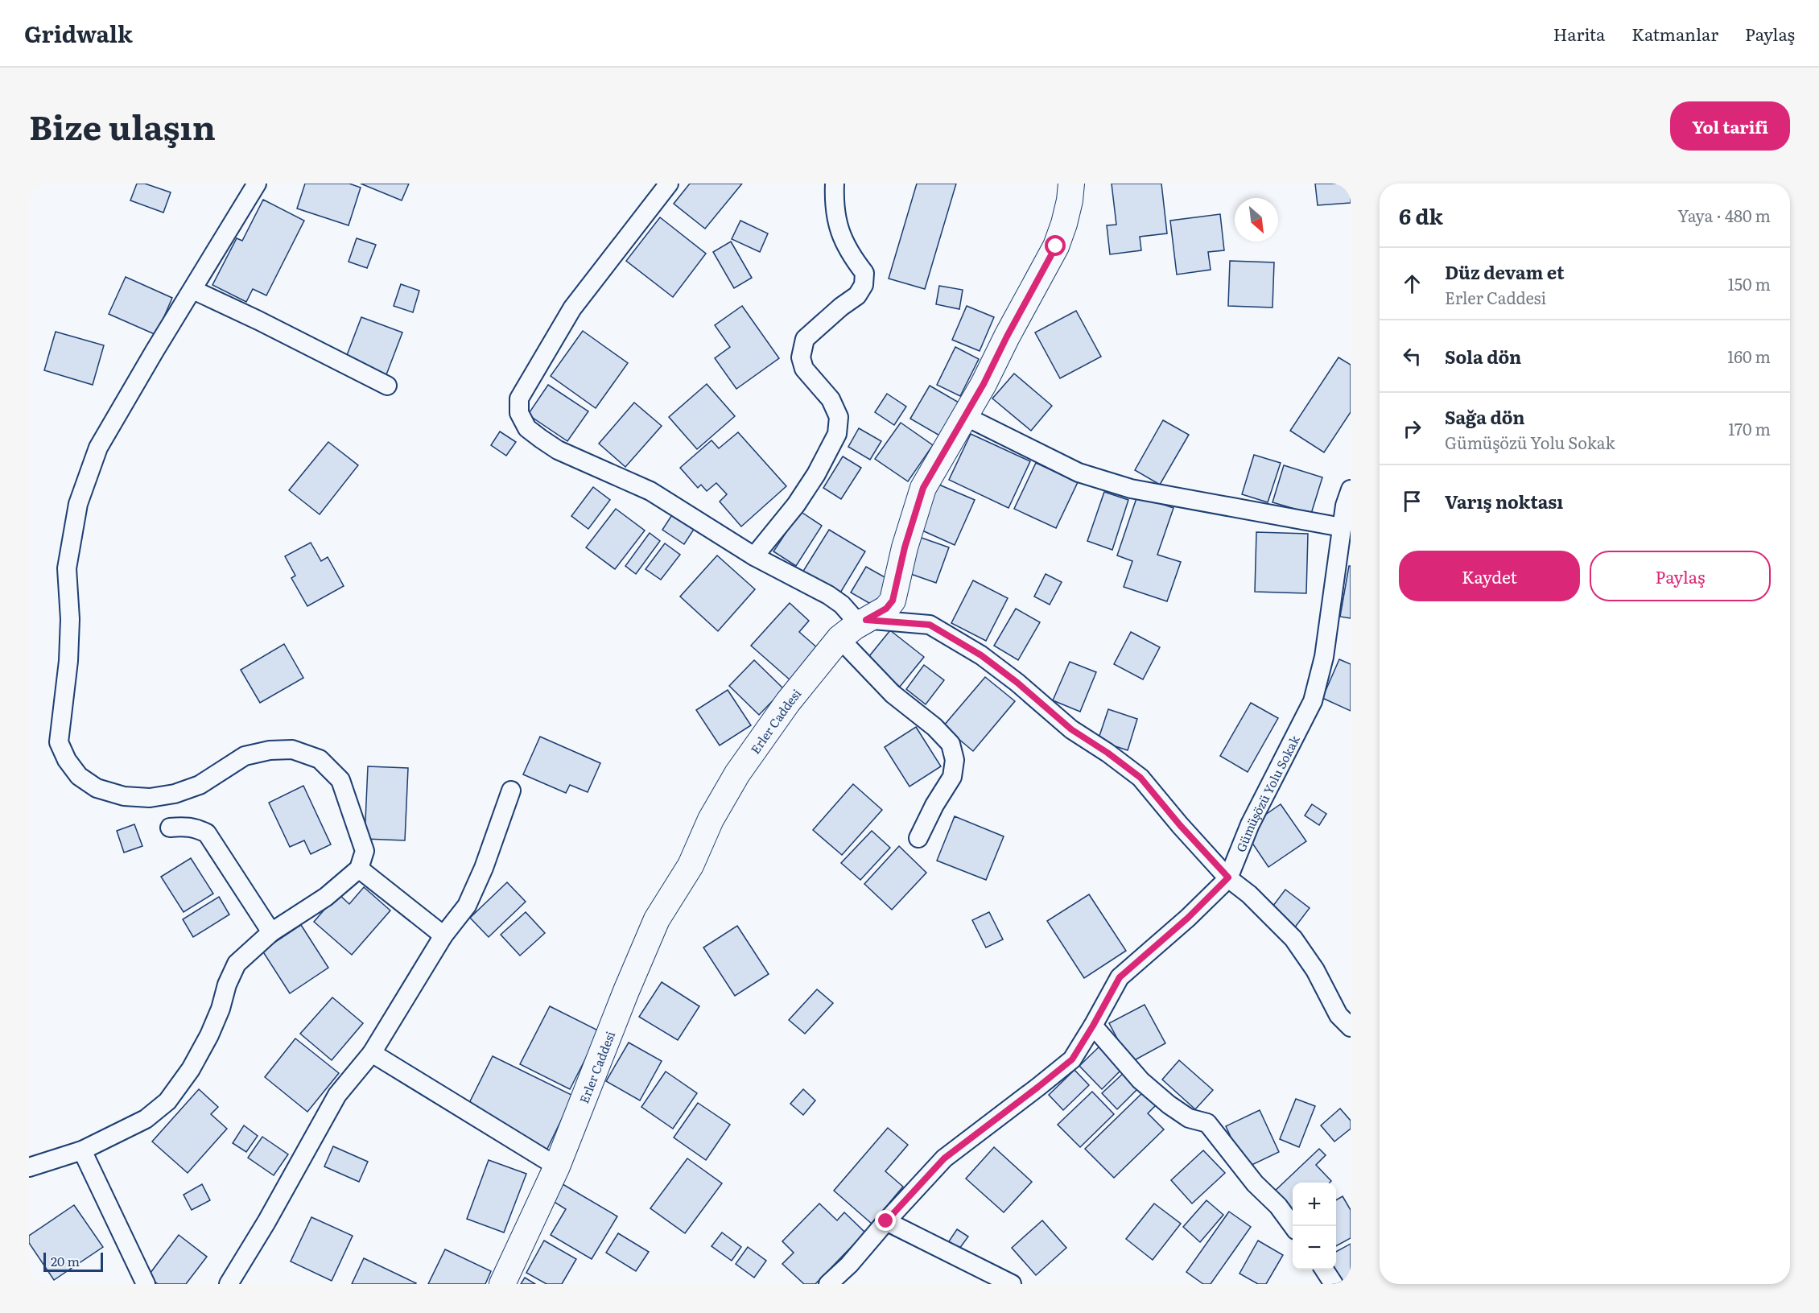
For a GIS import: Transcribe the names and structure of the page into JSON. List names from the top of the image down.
{
  "streets": {
    "street": ["Erler Caddesi", "Gümüşözü Yolu Sokak"]
  },
  "scale_bar": "20 m",
  "north": "bottom right",
  "page": {
    "header": "Gridwalk",
    "nav": ["Harita", "Katmanlar", "Paylaş"],
    "title": "Bize ulaşın",
    "buttons": [
      "Yol tarifi",
      ["Kaydet", "Paylaş"]
    ],
    "heading": ["6 dk", "Yaya · 480 m"],
    "list": [
      ["Düz devam et", "Erler Caddesi", "150 m"],
      ["Sola dön", "160 m"],
      ["Sağa dön", "Gümüşözü Yolu Sokak", "170 m"],
      "Varış noktası"
    ],
    "map_buttons": ["+", "−"],
    "scale": "20 m"
  }
}
